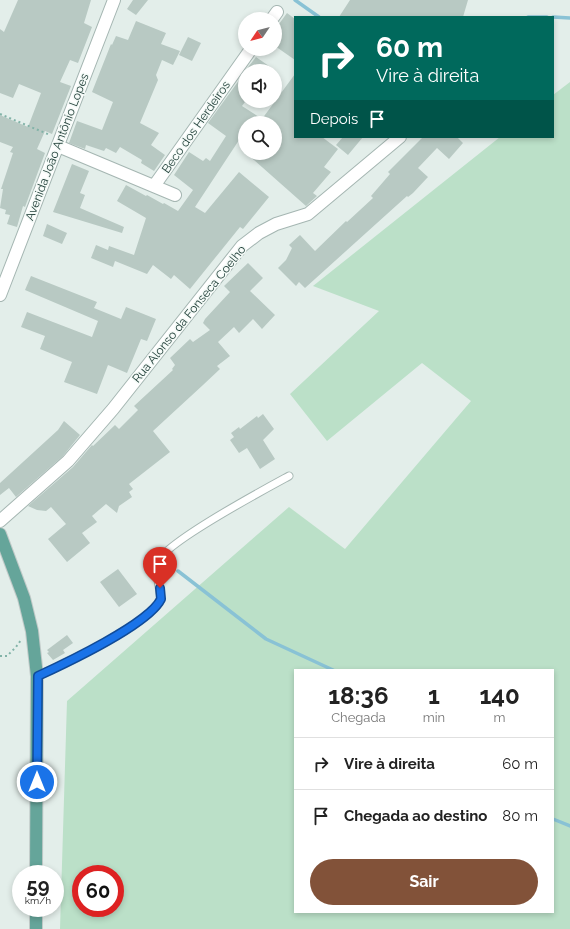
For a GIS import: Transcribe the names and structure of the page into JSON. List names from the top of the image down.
{
  "streets": {
    "street": ["Beco dos Herdeiros", "Avenida João Antônio Lopes", "Rua Alonso da Fonseca Coelho"]
  },
  "crossings": [
    ["Beco dos Herdeiros", "Avenida João Antônio Lopes"]
  ],
  "north": "bottom left",
  "page": {
    "turn": ["60 m", "Vire à direita"],
    "then": "Depois",
    "eta": [
      "18:36",
      "Chegada",
      "1",
      "min",
      "140",
      "m"
    ],
    "list": [
      {
        "name": "Vire à direita",
        "value": "60 m"
      },
      {
        "name": "Chegada ao destino",
        "value": "80 m"
      }
    ],
    "buttons": "Sair",
    "speed": "59 km/h",
    "limit": "60"
  }
}
